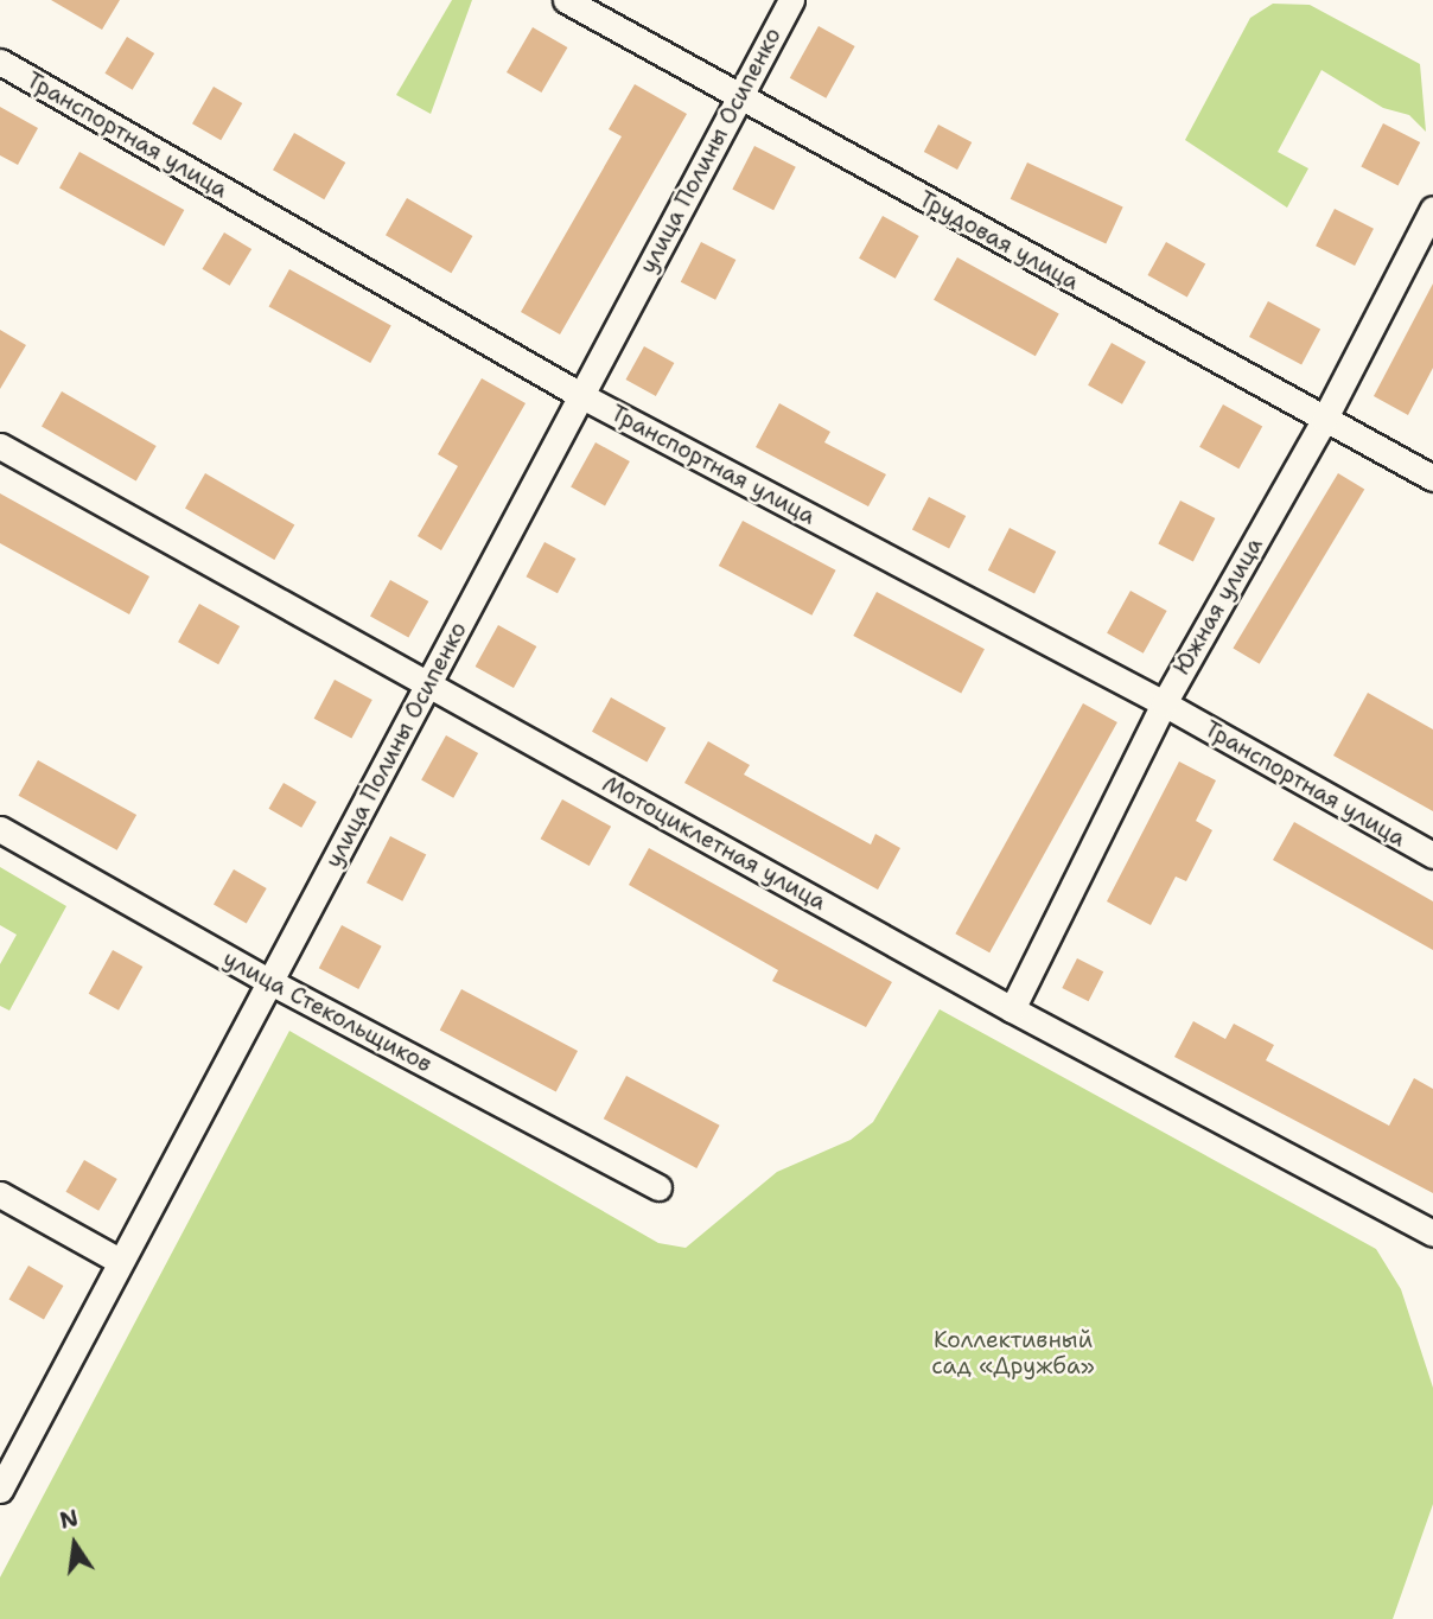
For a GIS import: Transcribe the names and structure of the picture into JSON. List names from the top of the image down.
{
  "streets": {
    "street": [
      "Транспортная улица",
      "улица Полины Осипенко",
      "Трудовая улица",
      "Южная улица",
      "Мотоциклетная улица",
      "улица Стекольщиков"
    ]
  },
  "crossings": [
    ["Транспортная улица", "улица Полины Осипенко"],
    ["Транспортная улица", "Южная улица"],
    ["улица Полины Осипенко", "Трудовая улица"],
    ["улица Полины Осипенко", "Мотоциклетная улица"],
    ["улица Полины Осипенко", "улица Стекольщиков"],
    ["Трудовая улица", "Южная улица"],
    ["Южная улица", "Мотоциклетная улица"]
  ],
  "parks": ["Коллективный сад «Дружба»"],
  "north": "top"
}
